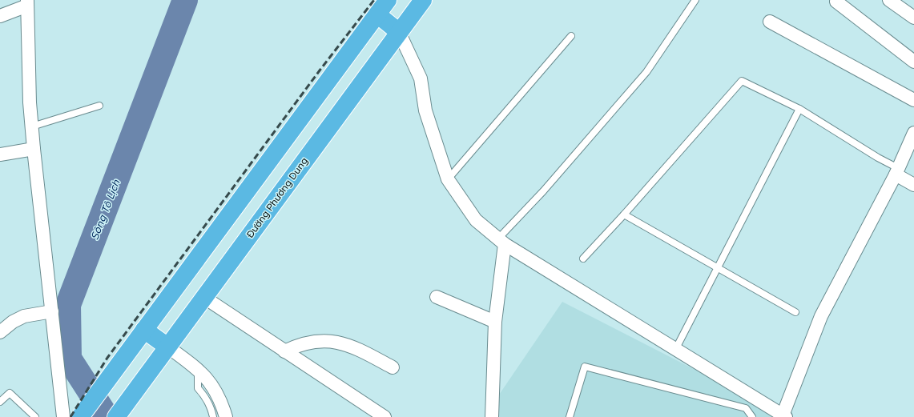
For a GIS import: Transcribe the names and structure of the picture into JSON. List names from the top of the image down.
{
  "streets": {
    "highway": ["Đường Phương Dung"]
  },
  "water": ["Sông Tô Lịch"]
}
